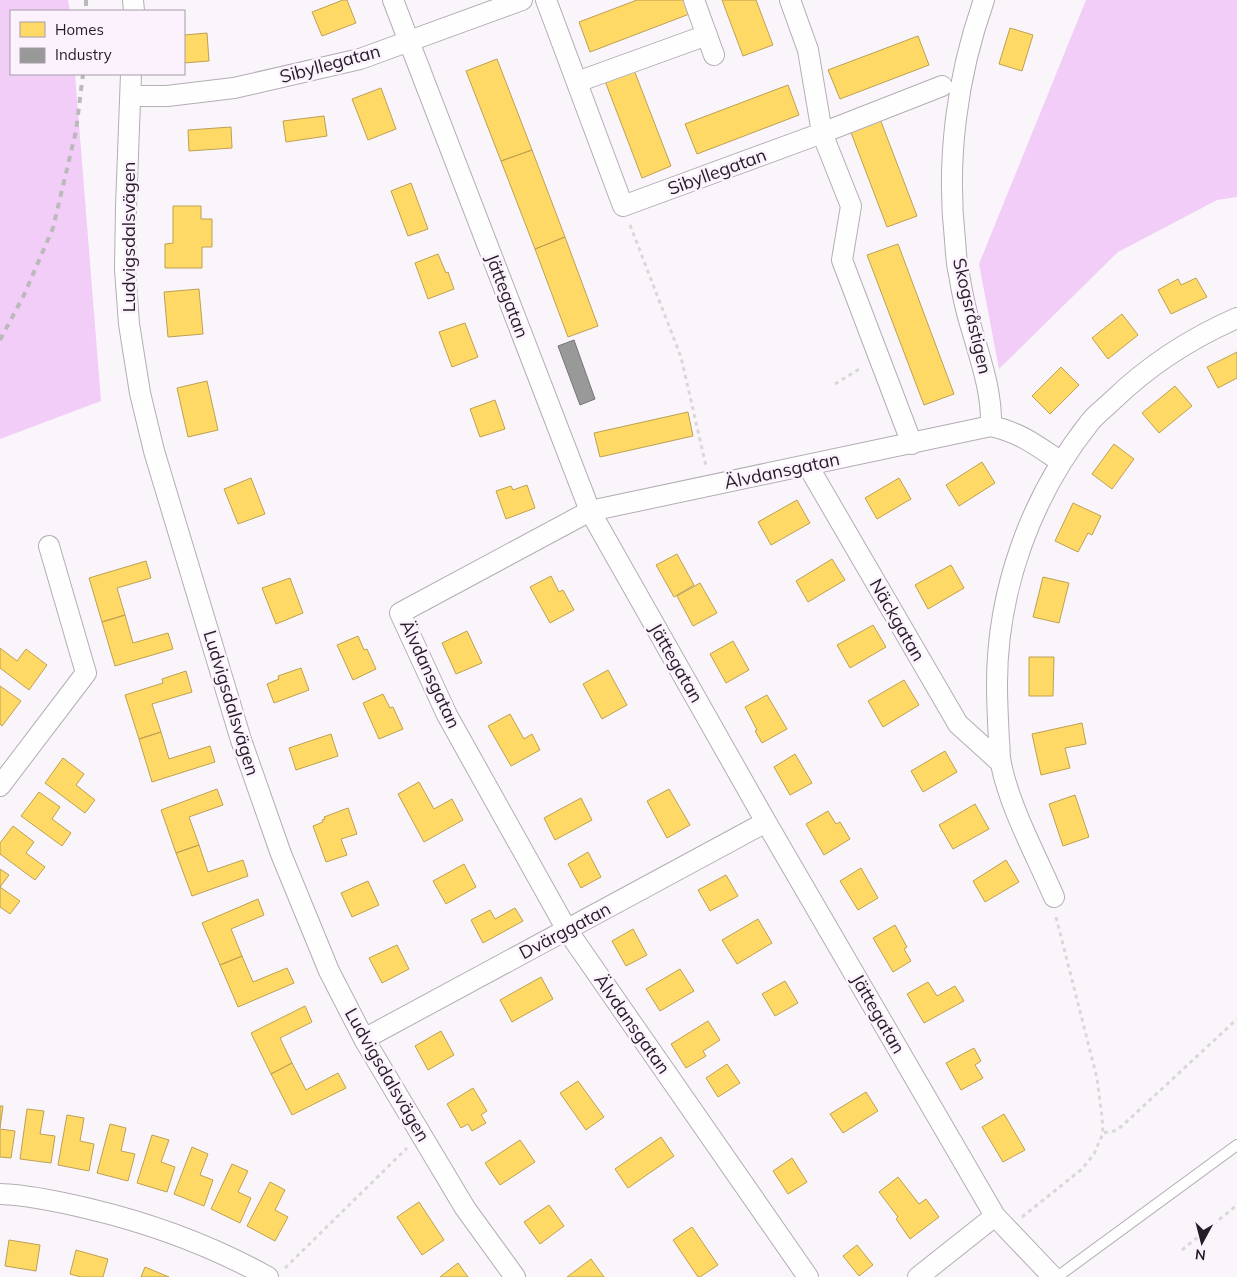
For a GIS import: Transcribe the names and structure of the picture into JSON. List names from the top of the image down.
{
  "streets": {
    "street": [
      "Sibyllegatan",
      "Ludvigsdalsvägen",
      "Jättegatan",
      "Skogsråstigen",
      "Älvdansgatan",
      "Näckgatan",
      "Dvärggatan"
    ]
  },
  "crossings": [
    ["Sibyllegatan", "Ludvigsdalsvägen"],
    ["Sibyllegatan", "Jättegatan"],
    ["Ludvigsdalsvägen", "Dvärggatan"],
    ["Jättegatan", "Älvdansgatan"],
    ["Jättegatan", "Dvärggatan"],
    ["Skogsråstigen", "Älvdansgatan"],
    ["Älvdansgatan", "Näckgatan"],
    ["Älvdansgatan", "Dvärggatan"]
  ],
  "legend": ["Homes", "Industry"],
  "north": "bottom"
}
